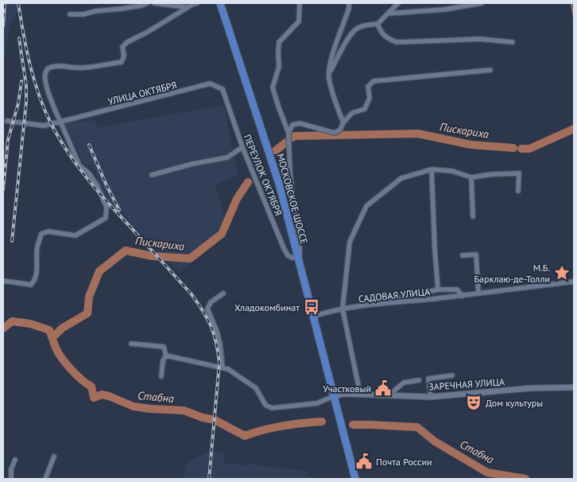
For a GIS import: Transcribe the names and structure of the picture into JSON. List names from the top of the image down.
{
  "streets": {
    "main road": ["МОСКОВСКОЕ ШОССЕ"],
    "street": [
      "УЛИЦА ОКТЯБРЯ",
      "ПЕРЕУЛОК ОКТЯБРЯ",
      "САДОВАЯ УЛИЦА",
      "ЗАРЕЧНАЯ УЛИЦА"
    ]
  },
  "crossings": [
    ["УЛИЦА ОКТЯБРЯ", "ПЕРЕУЛОК ОКТЯБРЯ"],
    ["ПЕРЕУЛОК ОКТЯБРЯ", "МОСКОВСКОЕ ШОССЕ"],
    ["МОСКОВСКОЕ ШОССЕ", "САДОВАЯ УЛИЦА"],
    ["МОСКОВСКОЕ ШОССЕ", "ЗАРЕЧНАЯ УЛИЦА"]
  ],
  "water": ["Пискариха", "Стабна"],
  "places": {
    "place": ["М.Б. Барклаю-де-Толли"],
    "bus stop": ["Хладокомбинат"],
    "public building": ["Участковый", "Почта России"],
    "theatre": ["Дом культуры"]
  }
}
